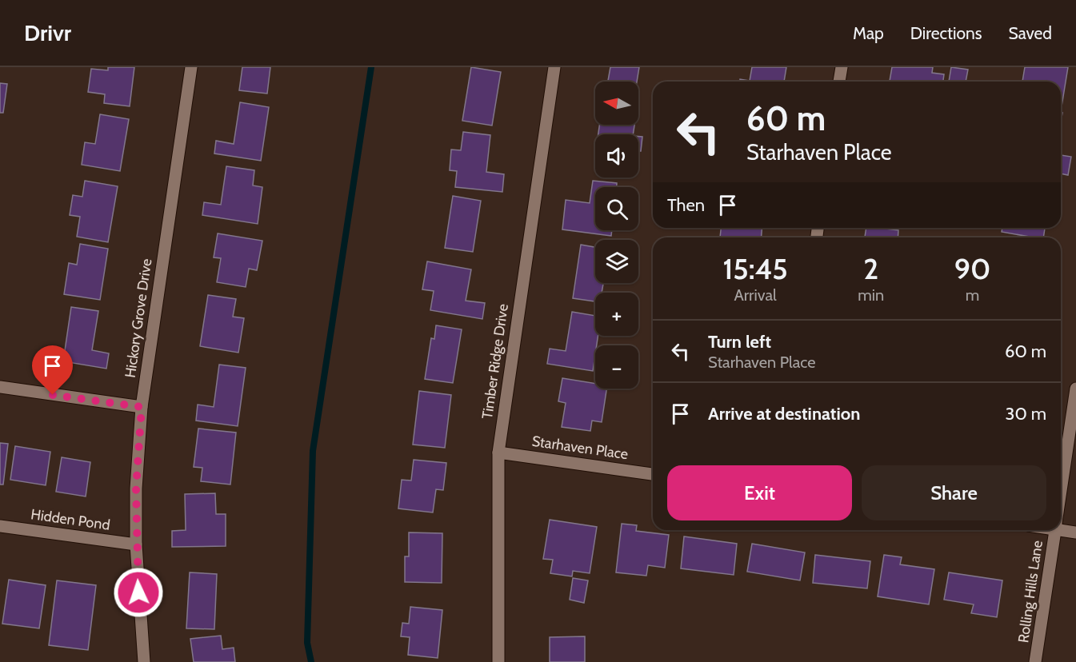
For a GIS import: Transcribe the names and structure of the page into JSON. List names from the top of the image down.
{
  "streets": {
    "street": [
      "Hickory Grove Drive",
      "Timber Ridge Drive",
      "Starhaven Place",
      "Hidden Pond",
      "Rolling Hills Lane"
    ]
  },
  "crossings": [
    ["Hickory Grove Drive", "Hidden Pond"],
    ["Timber Ridge Drive", "Starhaven Place"]
  ],
  "north": "left",
  "page": {
    "header": "Drivr",
    "nav": ["Map", "Directions", "Saved"],
    "map_buttons": ["+", "−"],
    "turn": ["60 m", "Starhaven Place"],
    "then": "Then",
    "eta": [
      "15:45",
      "Arrival",
      "2",
      "min",
      "90",
      "m"
    ],
    "list": [
      {
        "name": "Turn left",
        "note": "Starhaven Place",
        "value": "60 m"
      },
      {
        "name": "Arrive at destination",
        "value": "30 m"
      }
    ],
    "buttons": ["Exit", "Share"]
  }
}
